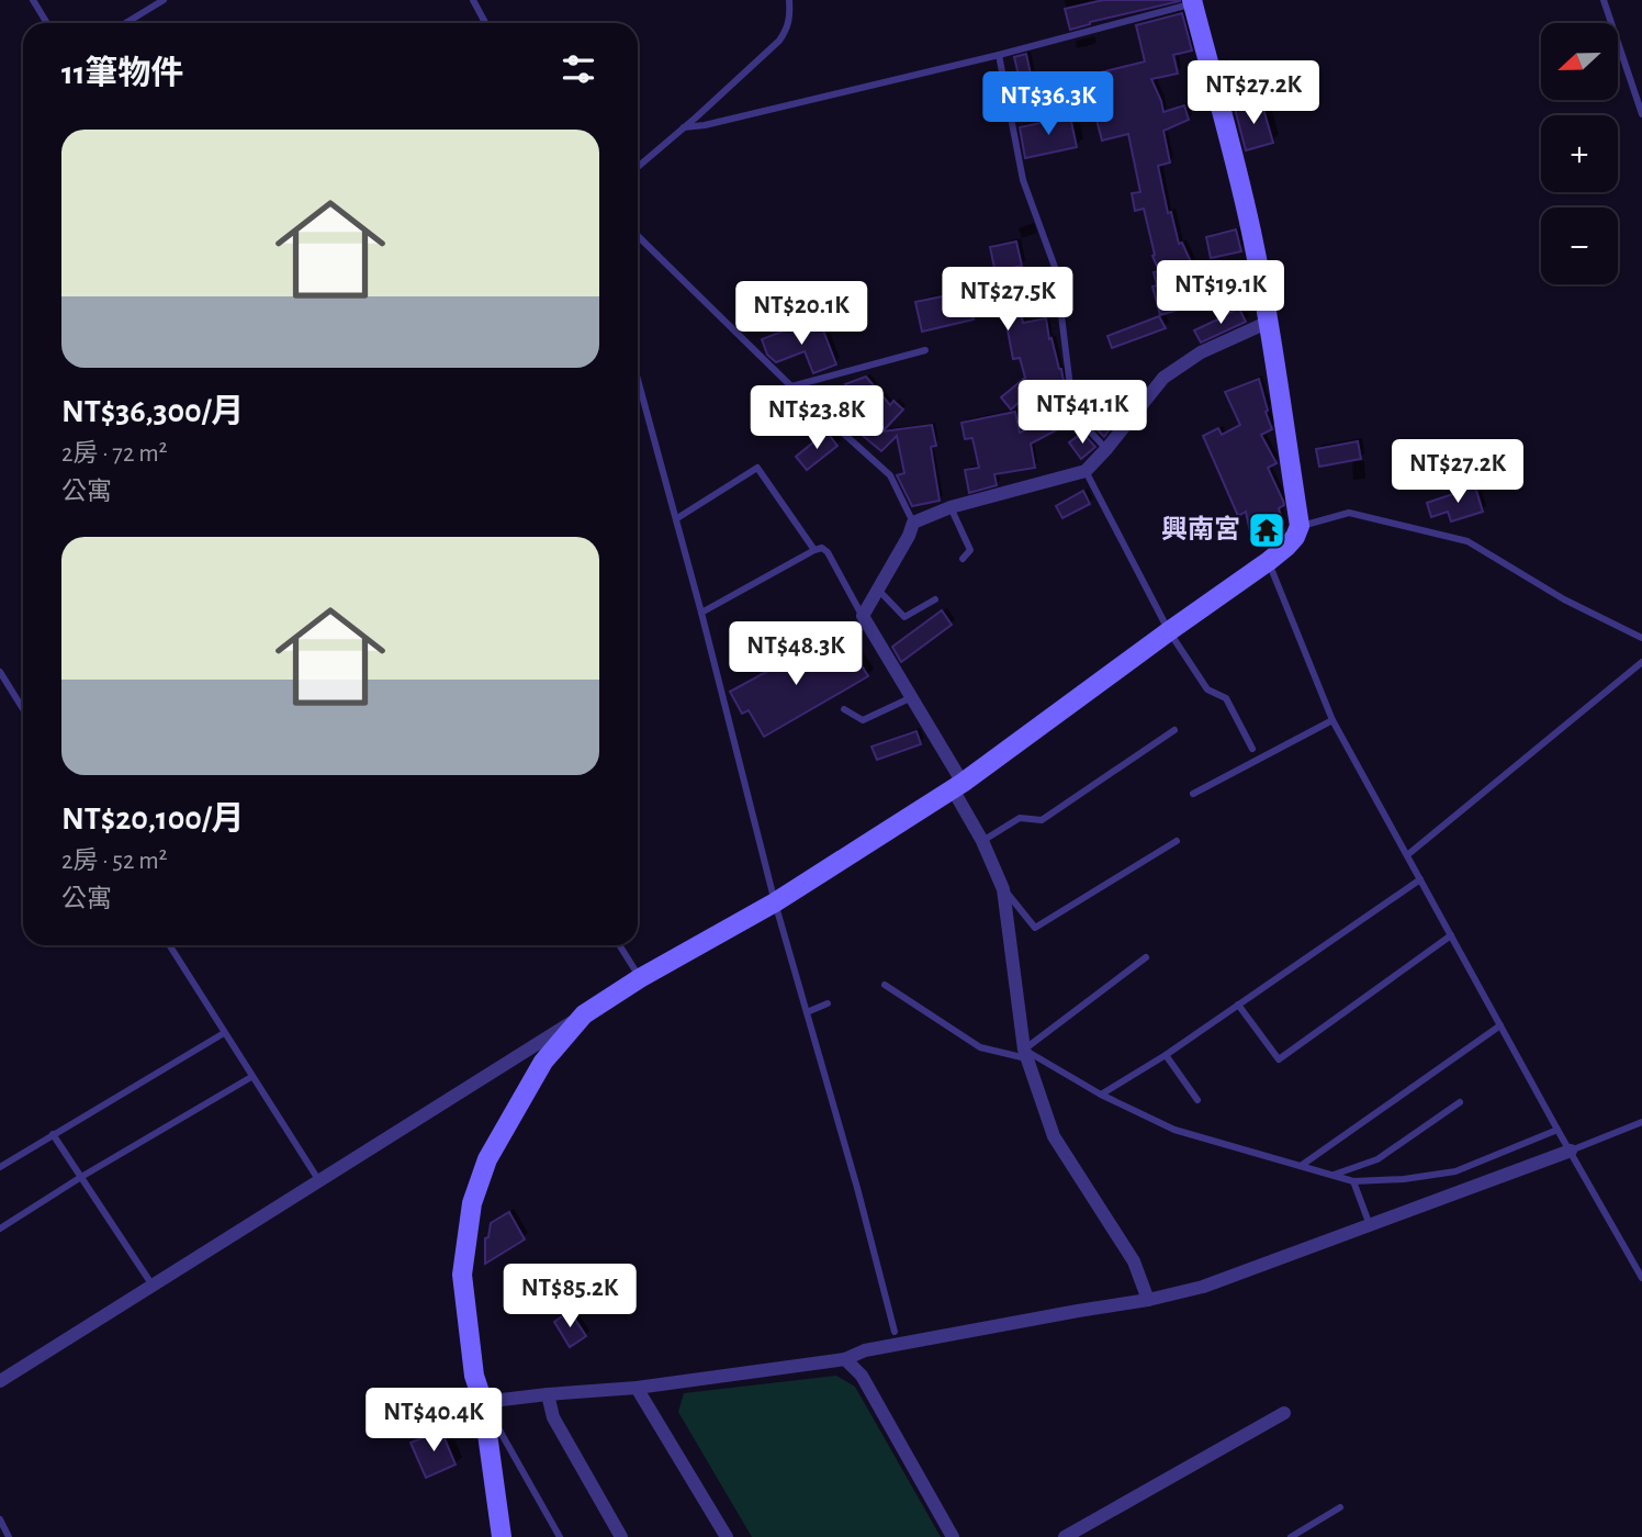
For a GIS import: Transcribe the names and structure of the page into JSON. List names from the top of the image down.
{
  "places": {
    "temple": ["興南宮"]
  },
  "north": "left",
  "page": {
    "map_buttons": ["+", "−"],
    "heading": "11筆物件",
    "price": [
      "NT$27.2K",
      "NT$36.3K",
      "NT$19.1K",
      "NT$27.5K",
      "NT$20.1K",
      "NT$41.1K",
      "NT$23.8K",
      "NT$27.2K",
      "NT$48.3K",
      "NT$85.2K",
      "NT$40.4K"
    ],
    "list": [
      {
        "name": "NT$36,300/月",
        "note": "2房 · 72 m² · 公寓"
      },
      {
        "name": "NT$20,100/月",
        "note": "2房 · 52 m² · 公寓"
      }
    ]
  }
}
